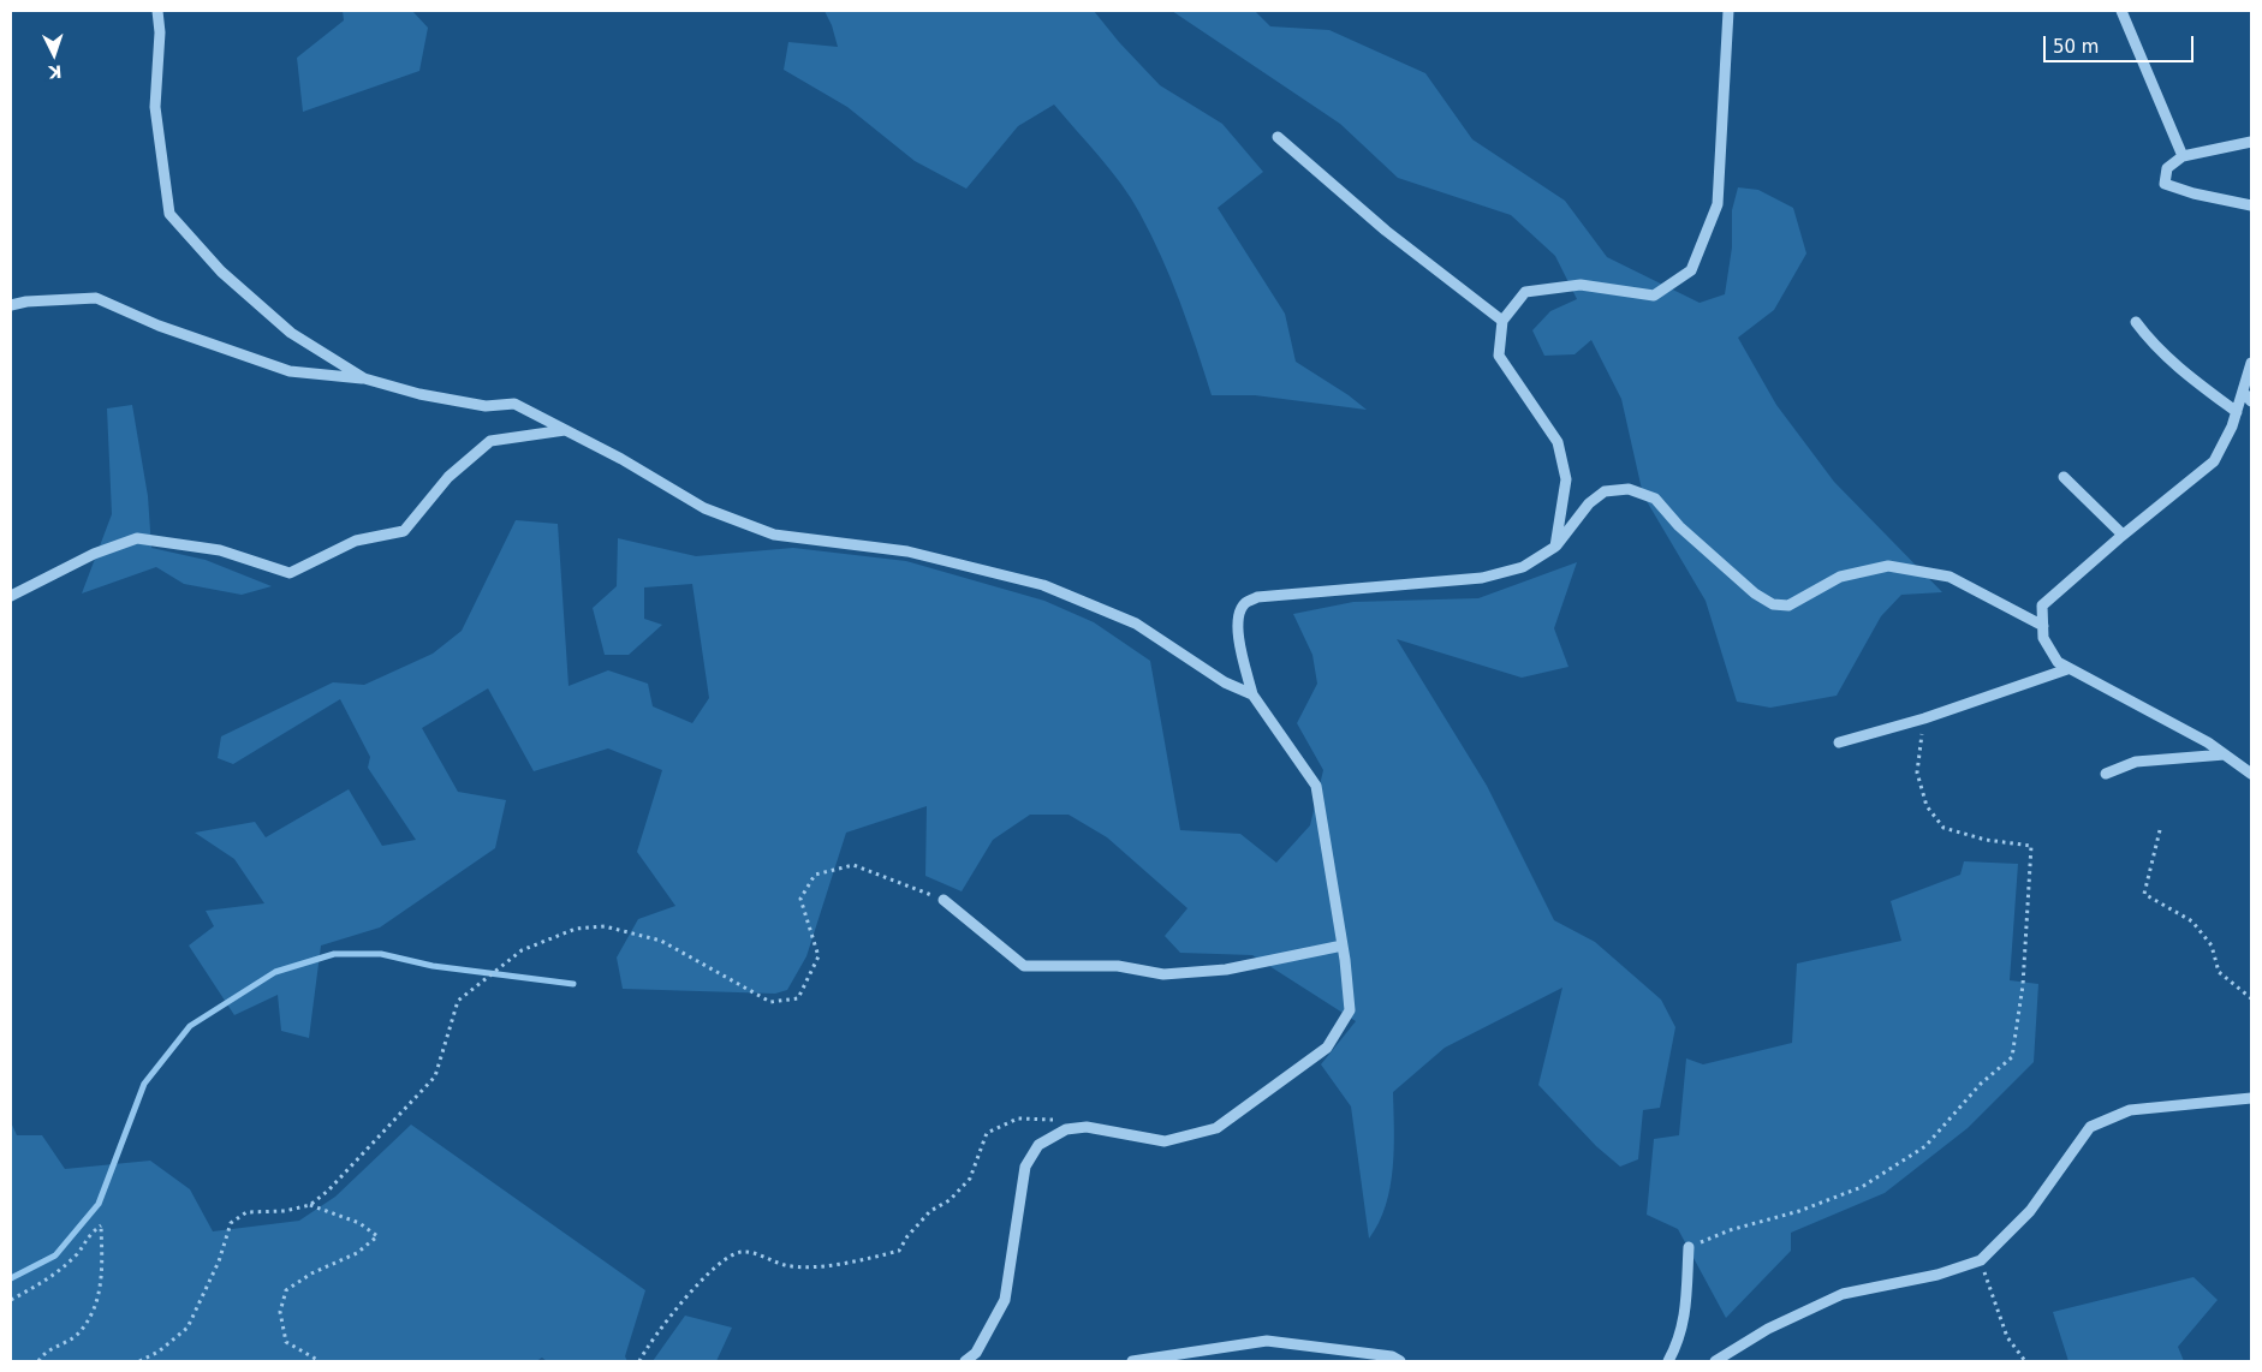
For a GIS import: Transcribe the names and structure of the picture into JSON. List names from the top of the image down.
{
  "scale_bar": "50 m",
  "north": "bottom"
}
